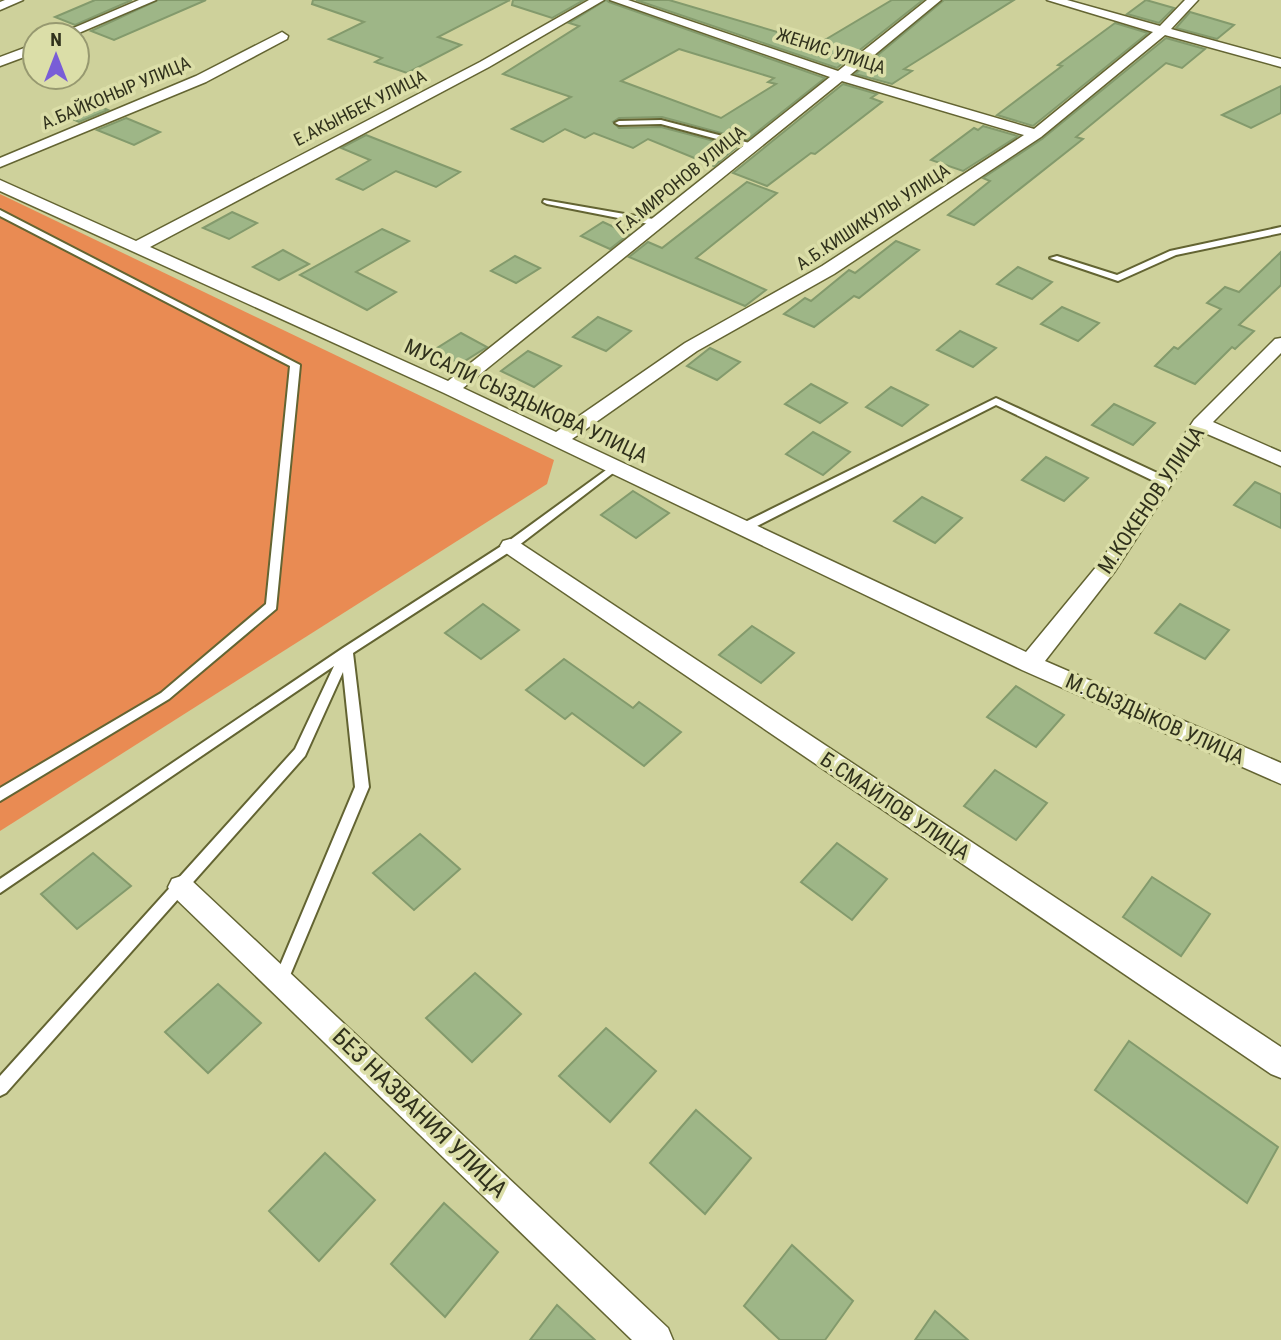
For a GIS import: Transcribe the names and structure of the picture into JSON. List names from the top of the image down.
{
  "streets": {
    "street": [
      "ЖЕНИС УЛИЦА",
      "А.БАЙКОНЫР УЛИЦА",
      "Е.АКЫНБЕК УЛИЦА",
      "Г.А.МИРОНОВ УЛИЦА",
      "А.Б.КИШИКУЛЫ УЛИЦА",
      "МУСАЛИ СЫЗДЫКОВА УЛИЦА",
      "М.КОКЕНОВ УЛИЦА",
      "М.СЫЗДЫКОВ УЛИЦА",
      "Б.СМАЙЛОВ УЛИЦА",
      "БЕЗ НАЗВАНИЯ УЛИЦА"
    ]
  },
  "crossings": [
    ["ЖЕНИС УЛИЦА", "Г.А.МИРОНОВ УЛИЦА"],
    ["ЖЕНИС УЛИЦА", "А.Б.КИШИКУЛЫ УЛИЦА"],
    ["Е.АКЫНБЕК УЛИЦА", "МУСАЛИ СЫЗДЫКОВА УЛИЦА"],
    ["Г.А.МИРОНОВ УЛИЦА", "МУСАЛИ СЫЗДЫКОВА УЛИЦА"],
    ["А.Б.КИШИКУЛЫ УЛИЦА", "МУСАЛИ СЫЗДЫКОВА УЛИЦА"],
    ["МУСАЛИ СЫЗДЫКОВА УЛИЦА", "М.КОКЕНОВ УЛИЦА"],
    ["МУСАЛИ СЫЗДЫКОВА УЛИЦА", "М.СЫЗДЫКОВ УЛИЦА"],
    ["М.КОКЕНОВ УЛИЦА", "М.СЫЗДЫКОВ УЛИЦА"]
  ],
  "north": "top"
}
